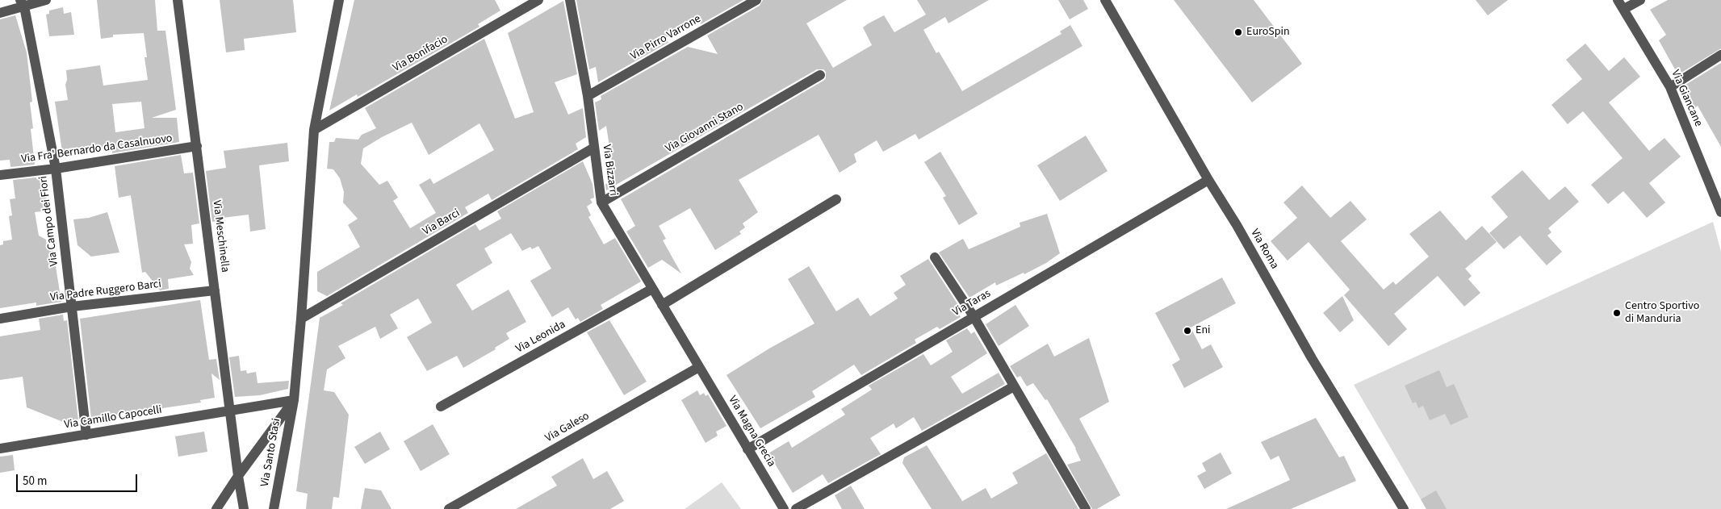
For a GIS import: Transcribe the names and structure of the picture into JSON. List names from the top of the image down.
{
  "streets": {
    "street": [
      "Via Pirro Varrone",
      "Via Bonifacio",
      "Via Giancane",
      "Via Giovanni Stano",
      "Via Fra' Bernardo da Casalnuovo",
      "Via Bizzarri",
      "Via Campo dei Fiori",
      "Via Barci",
      "Via Meschinella",
      "Via Roma",
      "Via Padre Ruggero Barci",
      "Via Taras",
      "Via Leonida",
      "Via Camillo Capocelli",
      "Via Galeso",
      "Via Magna Grecia",
      "Via Santo Stasi"
    ]
  },
  "crossings": [
    ["Via Pirro Varrone", "Via Bizzarri"],
    ["Via Bonifacio", "Via Santo Stasi"],
    ["Via Giovanni Stano", "Via Bizzarri"],
    ["Via Fra' Bernardo da Casalnuovo", "Via Campo dei Fiori"],
    ["Via Fra' Bernardo da Casalnuovo", "Via Meschinella"],
    ["Via Bizzarri", "Via Barci"],
    ["Via Bizzarri", "Via Leonida"],
    ["Via Bizzarri", "Via Galeso"],
    ["Via Bizzarri", "Via Magna Grecia"],
    ["Via Campo dei Fiori", "Via Padre Ruggero Barci"],
    ["Via Campo dei Fiori", "Via Camillo Capocelli"],
    ["Via Barci", "Via Santo Stasi"],
    ["Via Meschinella", "Via Padre Ruggero Barci"],
    ["Via Meschinella", "Via Camillo Capocelli"],
    ["Via Roma", "Via Taras"],
    ["Via Taras", "Via Magna Grecia"],
    ["Via Camillo Capocelli", "Via Santo Stasi"],
    ["Via Galeso", "Via Magna Grecia"]
  ],
  "places": ["EuroSpin", "Centro Sportivo di Manduria", "Eni"],
  "scale_bar": "50 m"
}
